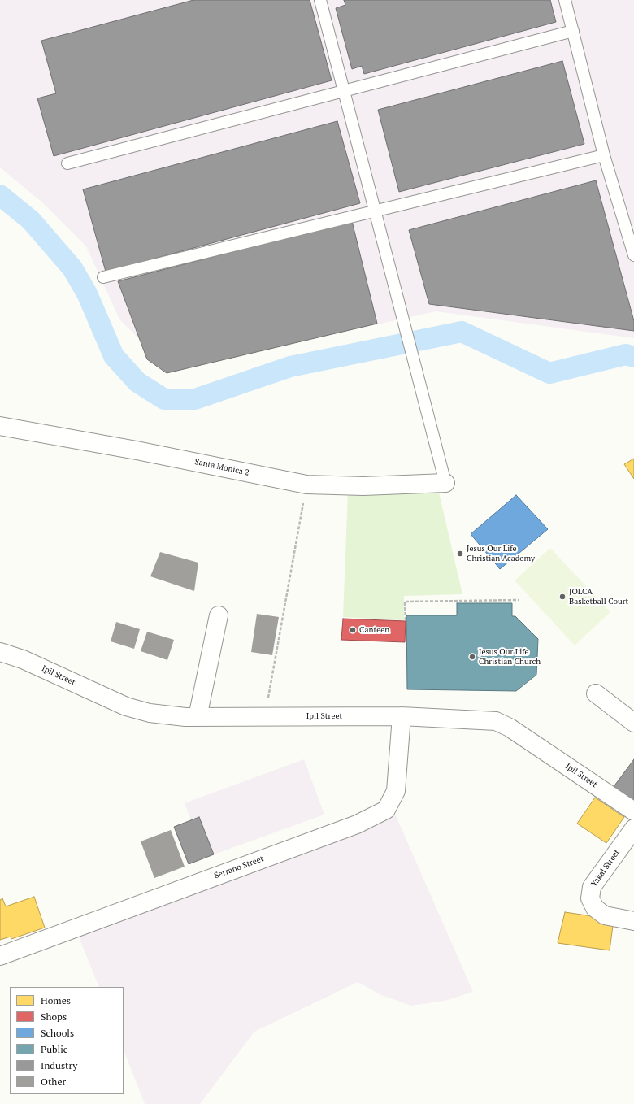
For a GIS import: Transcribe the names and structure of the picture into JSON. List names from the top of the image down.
{
  "streets": {
    "street": [
      "Santa Monica 2",
      "Ipil Street",
      "Serrano Street",
      "Yakal Street"
    ]
  },
  "crossings": [
    ["Ipil Street", "Serrano Street"]
  ],
  "places": [
    "Jesus Our Life Christian Academy",
    "JOLCA Basketball Court",
    "Canteen",
    "Jesus Our Life Christian Church"
  ],
  "legend": [
    "Homes",
    "Shops",
    "Schools",
    "Public",
    "Industry",
    "Other"
  ]
}
